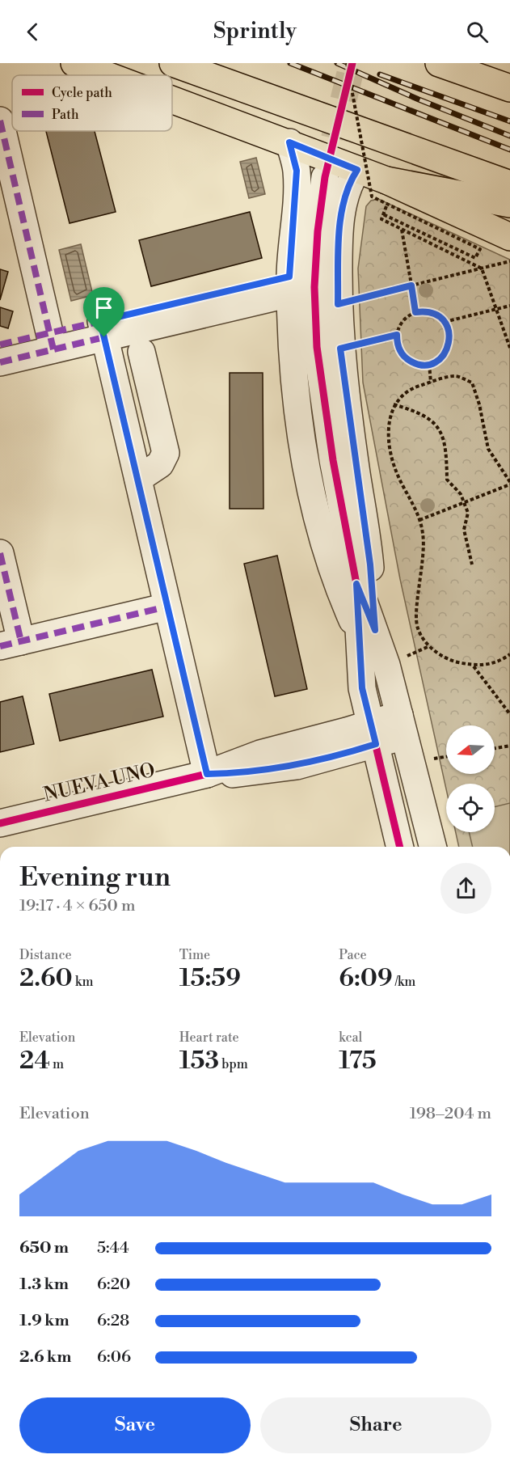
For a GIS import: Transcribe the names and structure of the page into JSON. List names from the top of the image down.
{
  "streets": {
    "street": ["NUEVA UNO"]
  },
  "legend": ["Cycle path", "Path"],
  "north": "left",
  "page": {
    "header": "Sprintly",
    "heading": ["Evening run", "19:17 · 4 × 650 m"],
    "stats": [
      ["Distance", "2.60 km"],
      ["Time", "15:59"],
      ["Pace", "6:09 /km"],
      ["Elevation", "24 m"],
      ["Heart rate", "153 bpm"],
      ["kcal", "175"]
    ],
    "chart": ["Elevation", "198–204 m"],
    "list": [
      {
        "name": "650 m",
        "note": "5:44"
      },
      {
        "name": "1.3 km",
        "note": "6:20"
      },
      {
        "name": "1.9 km",
        "note": "6:28"
      },
      {
        "name": "2.6 km",
        "note": "6:06"
      }
    ],
    "buttons": ["Save", "Share"]
  }
}
